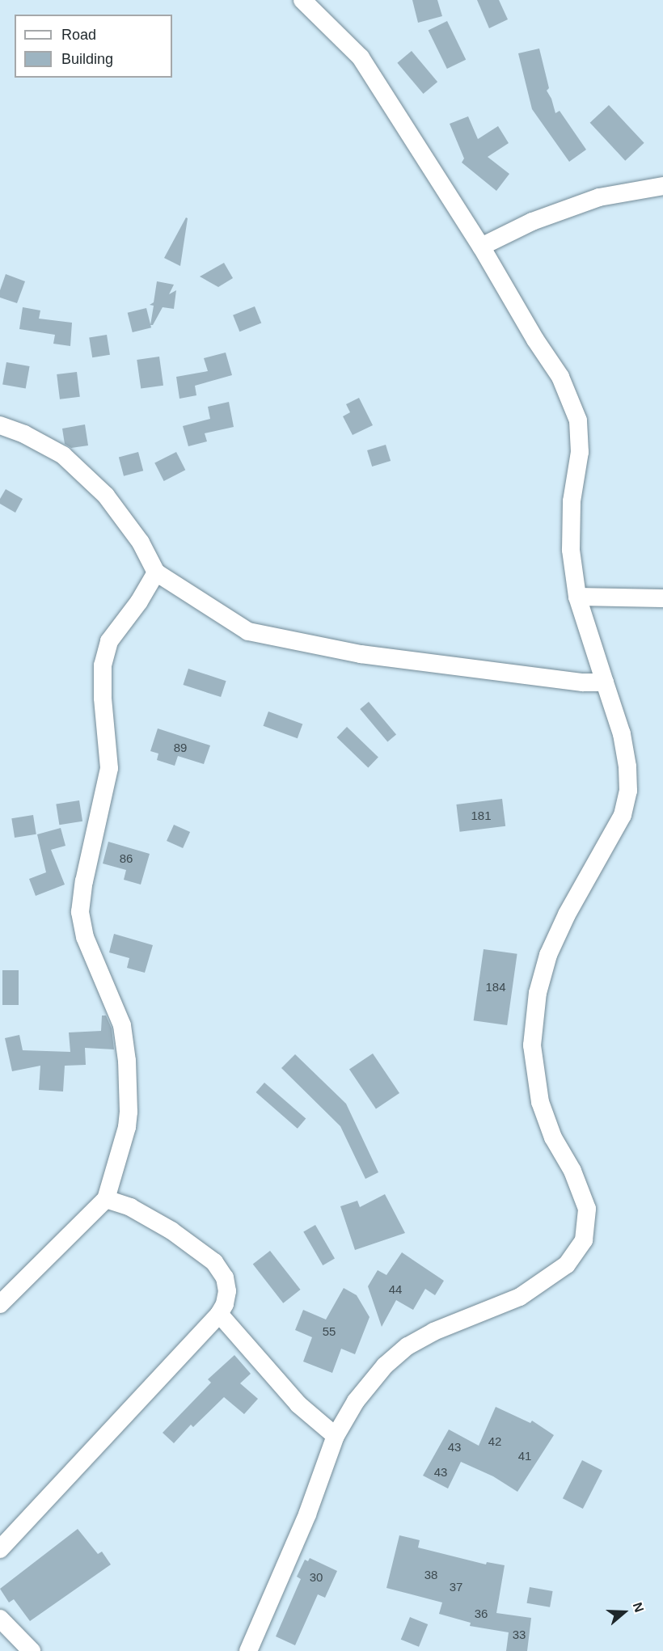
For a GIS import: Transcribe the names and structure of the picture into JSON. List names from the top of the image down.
{
  "house_numbers": [
    "89",
    "181",
    "86",
    "184",
    "44",
    "55",
    "42",
    "43",
    "41",
    "43",
    "38",
    "30",
    "37",
    "36",
    "33"
  ],
  "legend": ["Road", "Building"],
  "north": "right"
}
